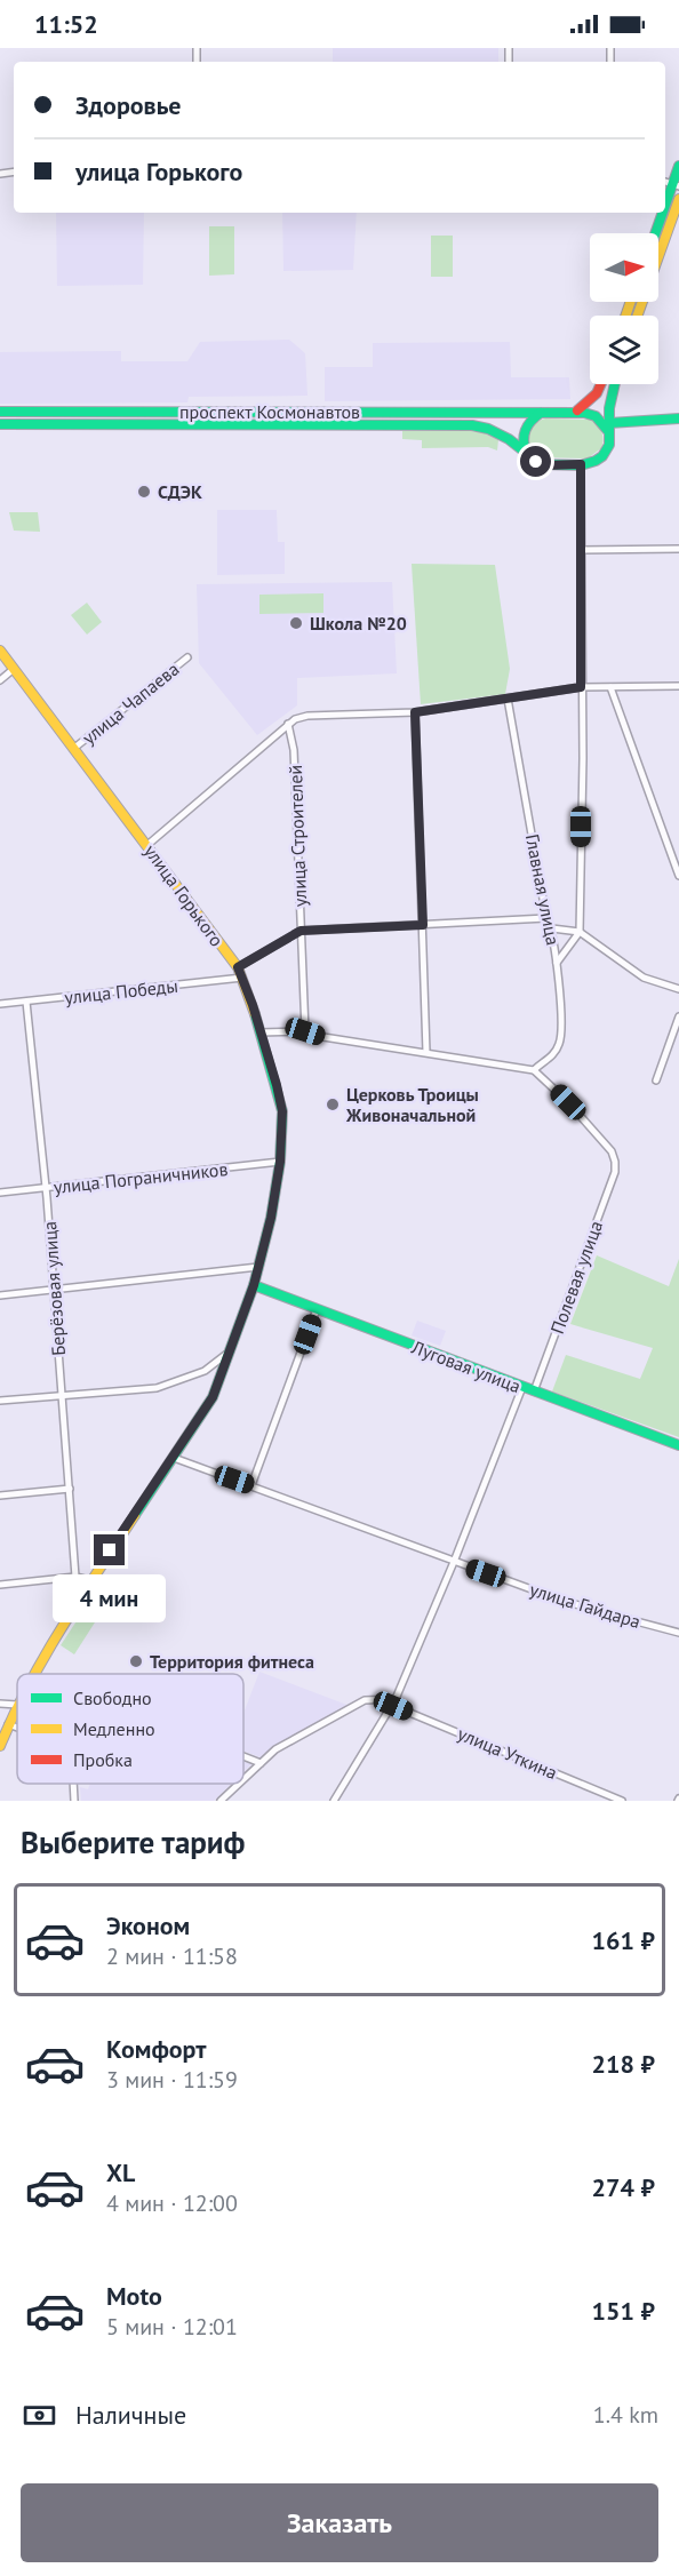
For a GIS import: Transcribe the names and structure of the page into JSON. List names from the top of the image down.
{
  "streets": {
    "main road": ["проспект Космонавтов", "улица Горького", "Луговая улица"],
    "street": [
      "улица Чапаева",
      "улица Строителей",
      "Главная улица",
      "улица Победы",
      "улица Пограничников",
      "Полевая улица",
      "Берёзовая улица",
      "улица Гайдара",
      "улица Уткина"
    ]
  },
  "crossings": [
    ["улица Чапаева", "улица Горького"],
    ["Главная улица", "Полевая улица"],
    ["улица Горького", "улица Победы"],
    ["улица Горького", "улица Пограничников"],
    ["улица Горького", "Луговая улица"],
    ["улица Горького", "улица Гайдара"],
    ["улица Победы", "Берёзовая улица"],
    ["улица Пограничников", "Берёзовая улица"],
    ["Полевая улица", "Луговая улица"]
  ],
  "places": [
    "СДЭК",
    "Школа №20",
    "Церковь Троицы Живоначальной",
    "Территория фитнеса"
  ],
  "legend": ["Свободно", "Медленно", "Пробка"],
  "north": "right",
  "page": {
    "status": "11:52",
    "banner": ["Здоровье", "улица Горького"],
    "bubble": "4 мин",
    "heading": "Выберите тариф",
    "list": [
      {
        "name": "Эконом",
        "note": "2 мин · 11:58",
        "value": "161 ₽"
      },
      {
        "name": "Комфорт",
        "note": "3 мин · 11:59",
        "value": "218 ₽"
      },
      {
        "name": "XL",
        "note": "4 мин · 12:00",
        "value": "274 ₽"
      },
      {
        "name": "Moto",
        "note": "5 мин · 12:01",
        "value": "151 ₽"
      }
    ],
    "pay": ["Наличные", "1.4 km"],
    "buttons": "Заказать"
  }
}
